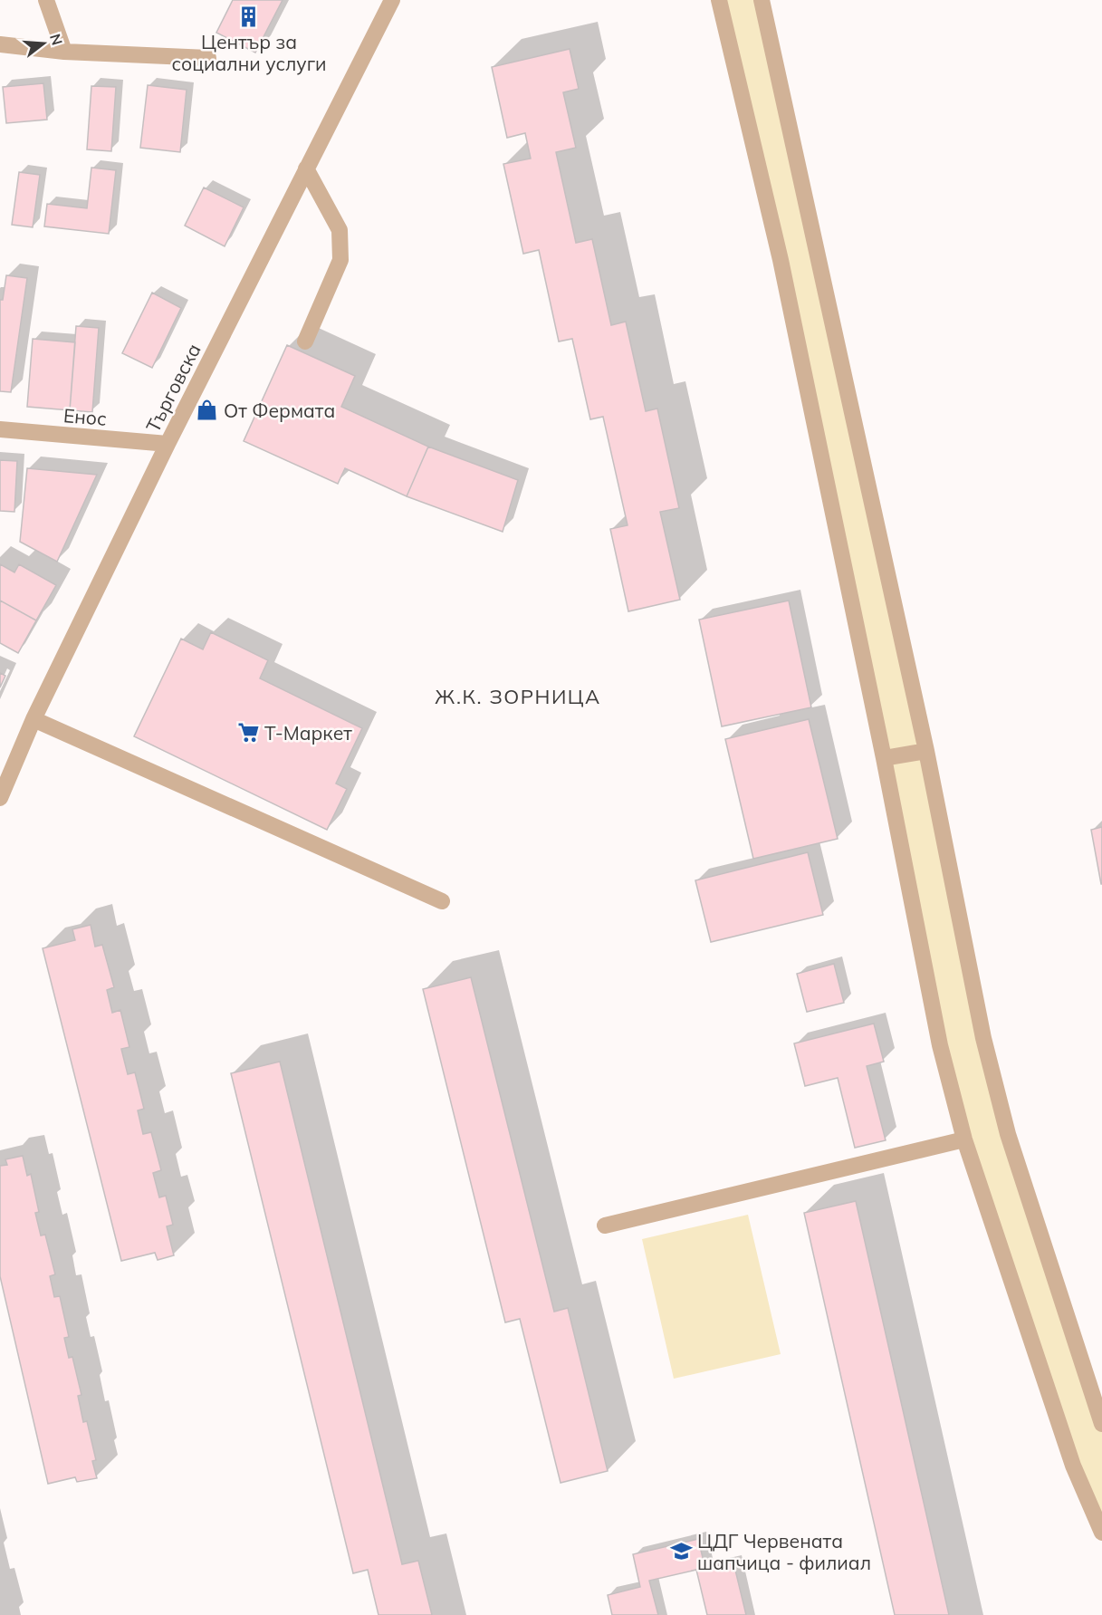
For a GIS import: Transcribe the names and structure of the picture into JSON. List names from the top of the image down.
{
  "streets": {
    "street": ["Търговска", "Енос"]
  },
  "crossings": [
    ["Търговска", "Енос"]
  ],
  "districts": ["Ж.К. ЗОРНИЦА"],
  "places": {
    "building": ["Център за социални услуги"],
    "shop": ["От Фермата"],
    "supermarket": ["Т-Маркет"],
    "school or university": ["ЦДГ Червената шапчица - филиал"]
  },
  "north": "right"
}
